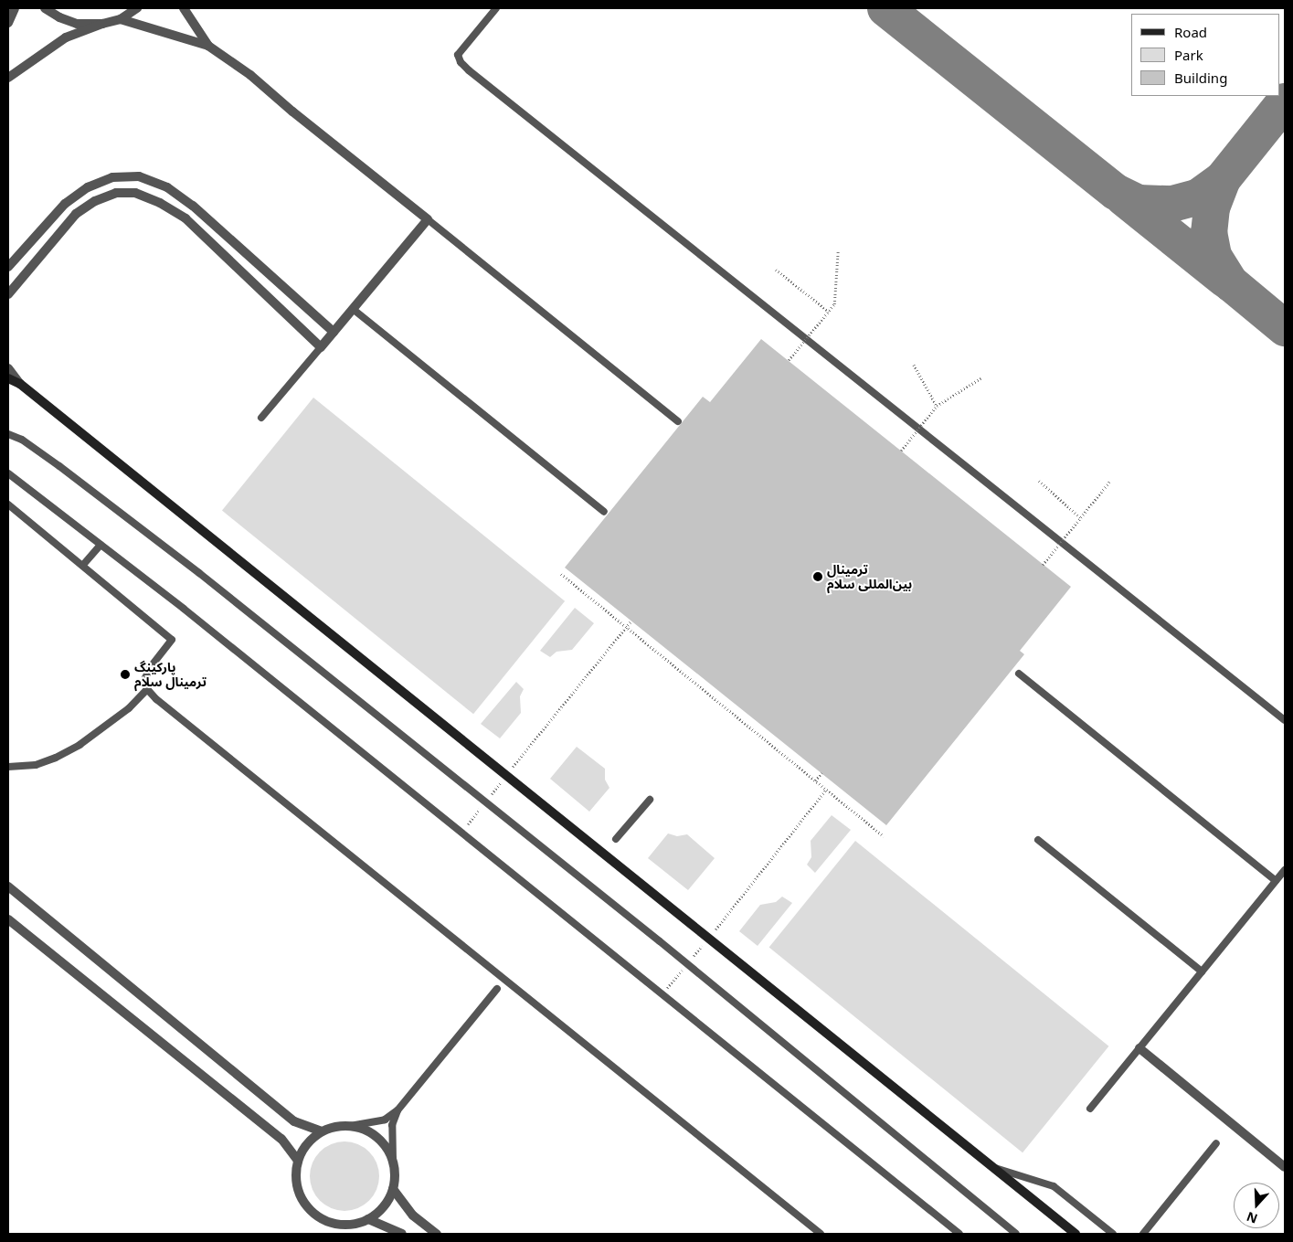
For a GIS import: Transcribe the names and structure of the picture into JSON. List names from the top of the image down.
{
  "places": ["ترمینال بین‌المللی سلام", "پارکینگ ترمینال سلام"],
  "legend": ["Road", "Park", "Building"],
  "north": "bottom"
}
